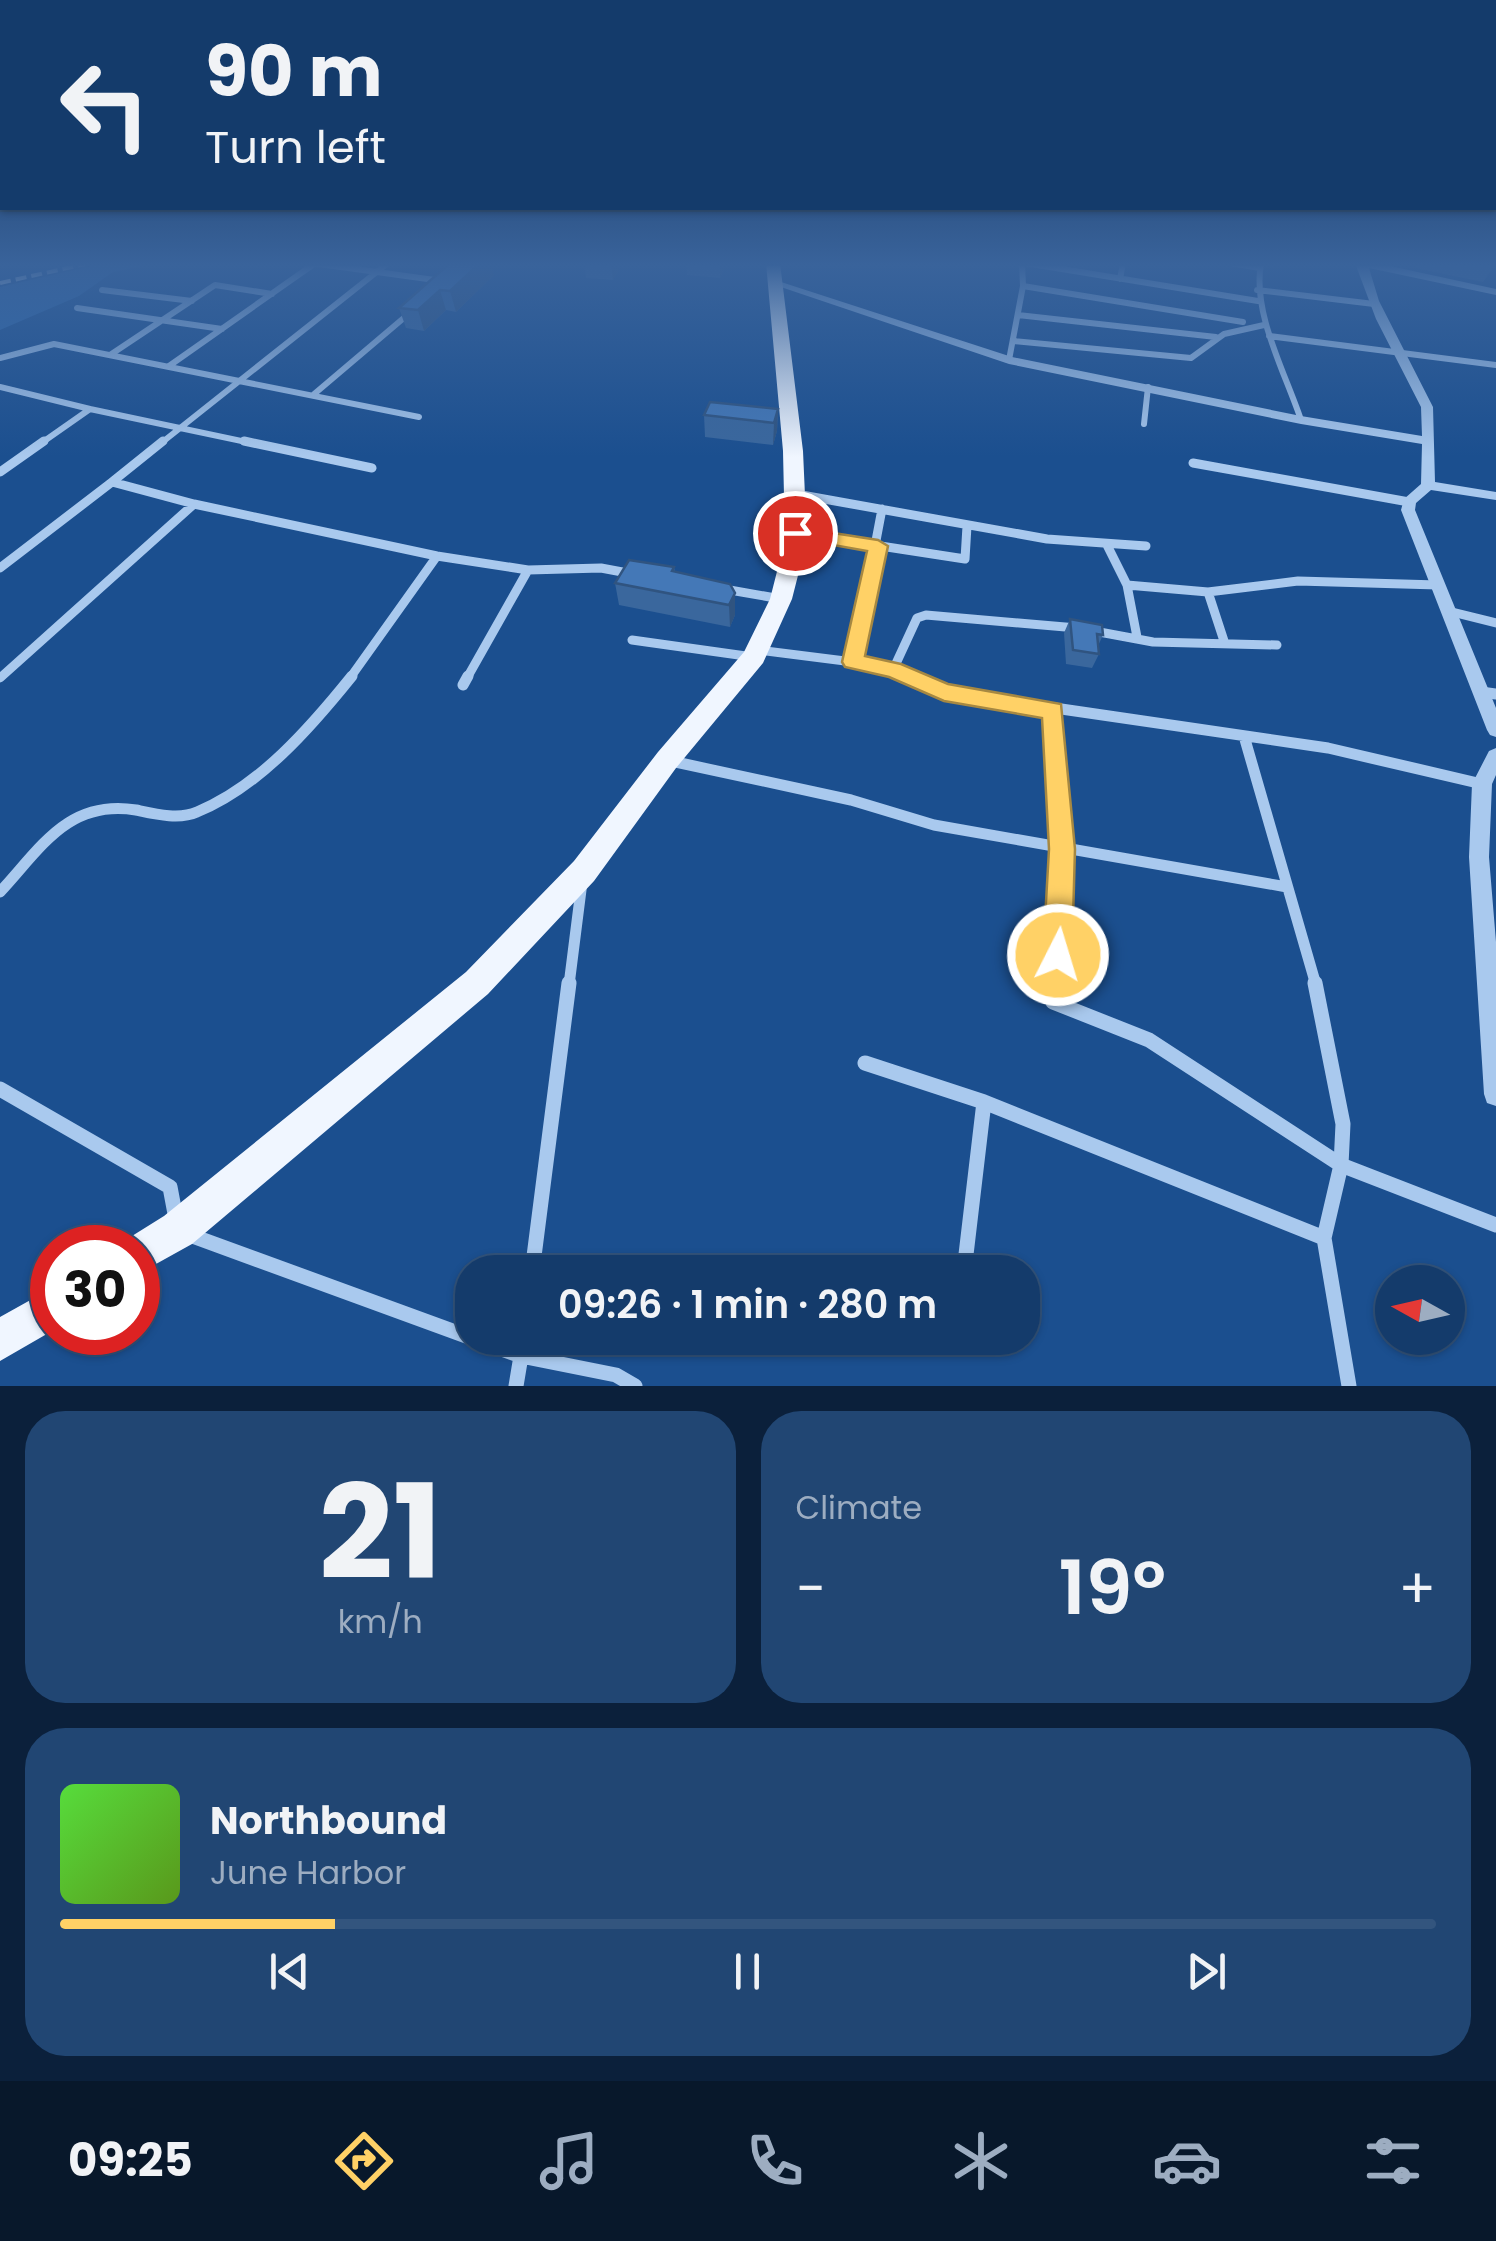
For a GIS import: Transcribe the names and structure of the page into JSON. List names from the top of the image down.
{
  "north": "left",
  "page": {
    "turn": ["90 m", "Turn left"],
    "limit": "30",
    "trip": "09:26 · 1 min · 280 m",
    "tile": [
      ["21", "km/h"],
      "Climate"
    ],
    "heat": ["−", "19°", "+"],
    "song": ["Northbound", "June Harbor"],
    "tabs": "09:25"
  }
}
